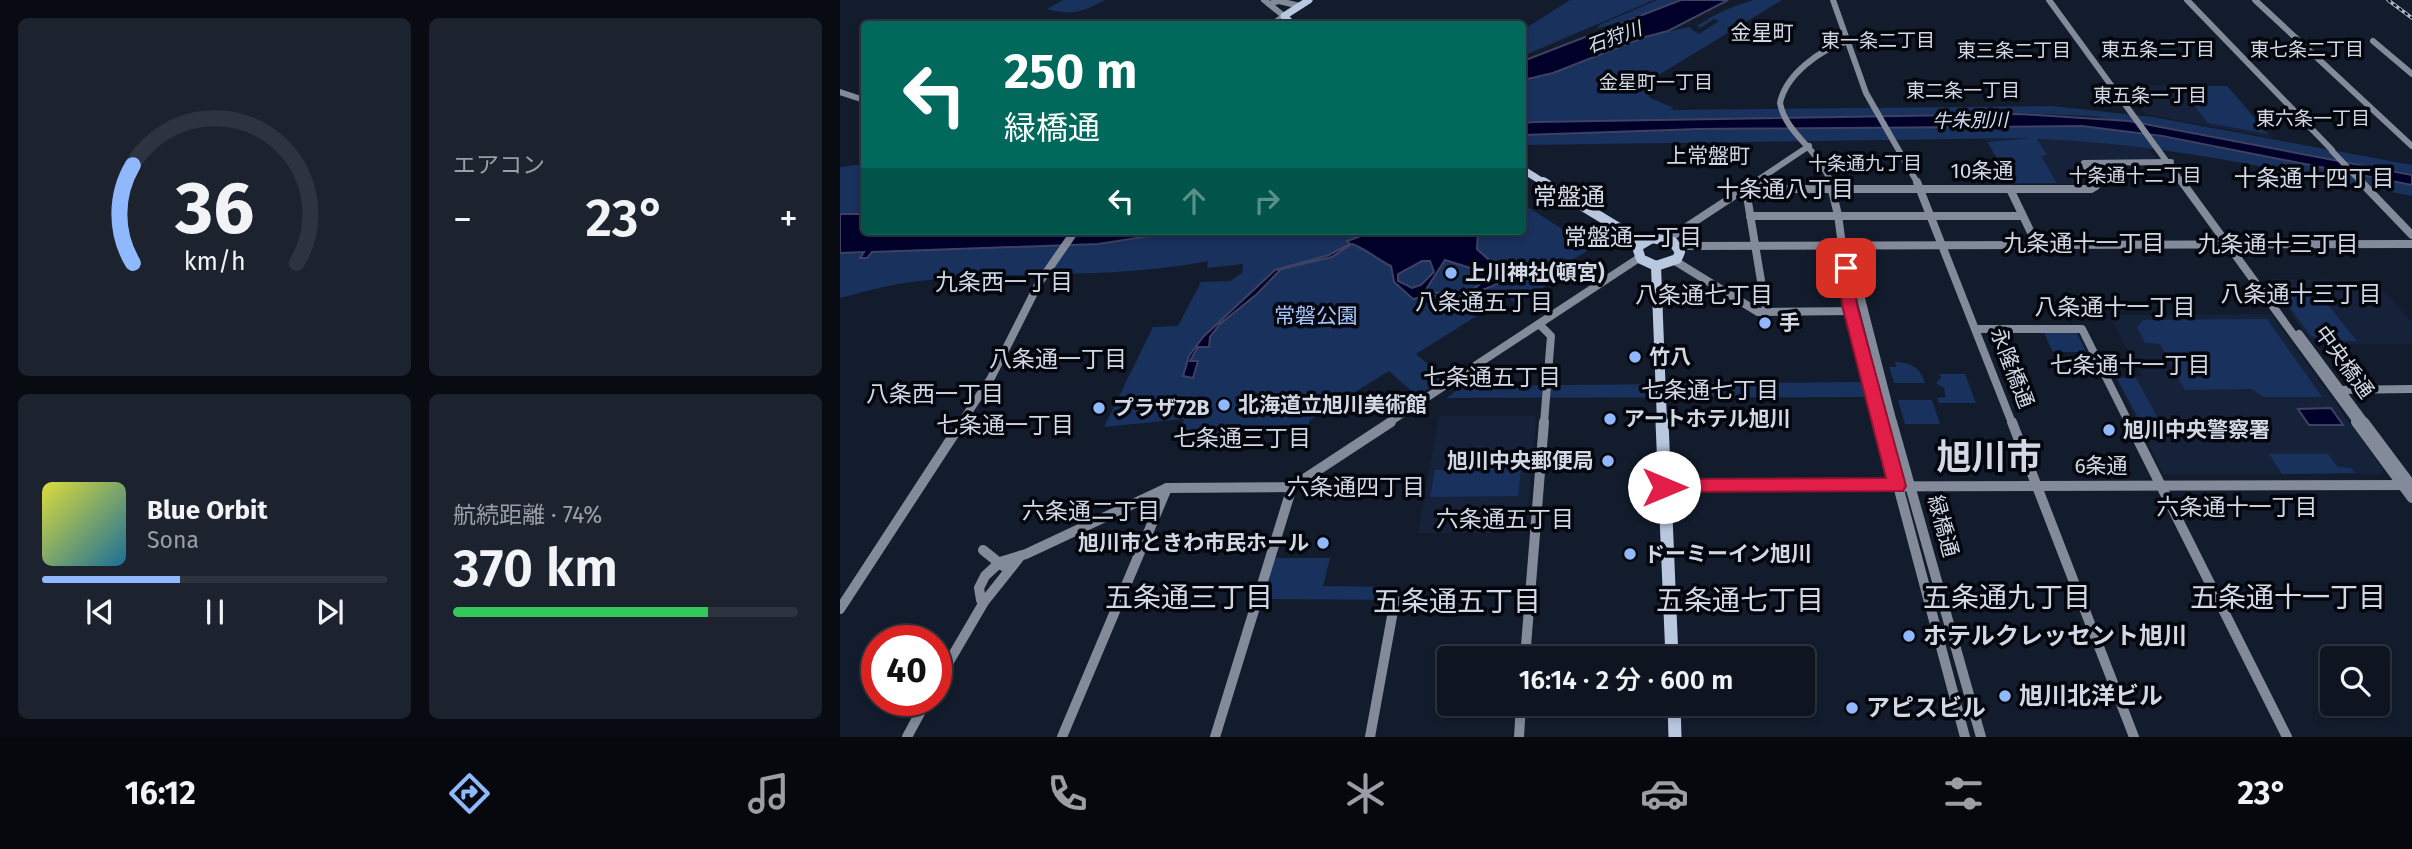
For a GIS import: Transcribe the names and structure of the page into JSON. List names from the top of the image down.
{
  "streets": {
    "street": [
      "10条通",
      "中央橋通",
      "永隆橋通",
      "6条通",
      "緑橋通"
    ]
  },
  "crossings": [
    ["10条通", "中央橋通"],
    ["10条通", "永隆橋通"],
    ["10条通", "緑橋通"],
    ["中央橋通", "6条通"],
    ["永隆橋通", "6条通"],
    ["永隆橋通", "緑橋通"],
    ["6条通", "緑橋通"]
  ],
  "districts": [
    "金星町",
    "東一条二丁目",
    "東五条二丁目",
    "東七条二丁目",
    "東三条二丁目",
    "金星町一丁目",
    "東二条一丁目",
    "東五条一丁目",
    "東六条一丁目",
    "上常盤町",
    "十条通九丁目",
    "十条通十二丁目",
    "十条通十四丁目",
    "十条通八丁目",
    "常盤通",
    "常盤通一丁目",
    "九条通十一丁目",
    "九条通十三丁目",
    "九条西一丁目",
    "八条通十三丁目",
    "八条通七丁目",
    "八条通五丁目",
    "八条通十一丁目",
    "八条通一丁目",
    "七条通十一丁目",
    "七条通五丁目",
    "七条通七丁目",
    "八条西一丁目",
    "七条通一丁目",
    "七条通三丁目",
    "旭川市",
    "六条通四丁目",
    "六条通十一丁目",
    "六条通二丁目",
    "六条通五丁目",
    "五条通三丁目",
    "五条通九丁目",
    "五条通十一丁目",
    "五条通七丁目",
    "五条通五丁目"
  ],
  "water": ["石狩川", "牛朱別川"],
  "parks": ["常磐公園"],
  "places": [
    "上川神社(頓宮)",
    "手",
    "竹八",
    "北海道立旭川美術館",
    "プラザ72B",
    "アートホテル旭川",
    "旭川中央警察署",
    "旭川中央郵便局",
    "旭川市ときわ市民ホール",
    "ドーミーイン旭川",
    "ホテルクレッセント旭川",
    "旭川北洋ビル",
    "アピスビル"
  ],
  "page": {
    "tile": [
      "エアコン",
      ["航続距離 · 74%", "370 km"]
    ],
    "turn": ["250 m", "緑橋通"],
    "heat": ["−", "23°", "+"],
    "song": ["Blue Orbit", "Sona"],
    "limit": "40",
    "trip": "16:14 · 2 分 · 600 m",
    "tabs": ["16:12", "23°"],
    "gauge": ["36", "km/h"]
  }
}
